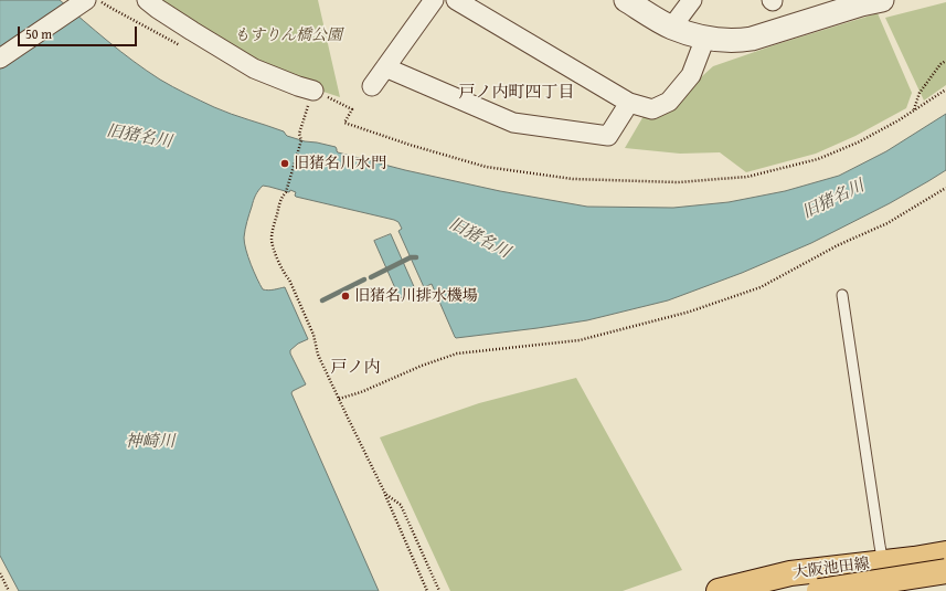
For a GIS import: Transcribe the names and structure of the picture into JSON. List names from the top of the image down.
{
  "streets": {
    "main road": ["大阪池田線"]
  },
  "districts": ["戸ノ内町四丁目", "戸ノ内"],
  "water": ["旧猪名川", "神崎川"],
  "parks": ["もすりん橋公園"],
  "places": ["旧猪名川水門", "旧猪名川排水機場"],
  "scale_bar": "50 m"
}
